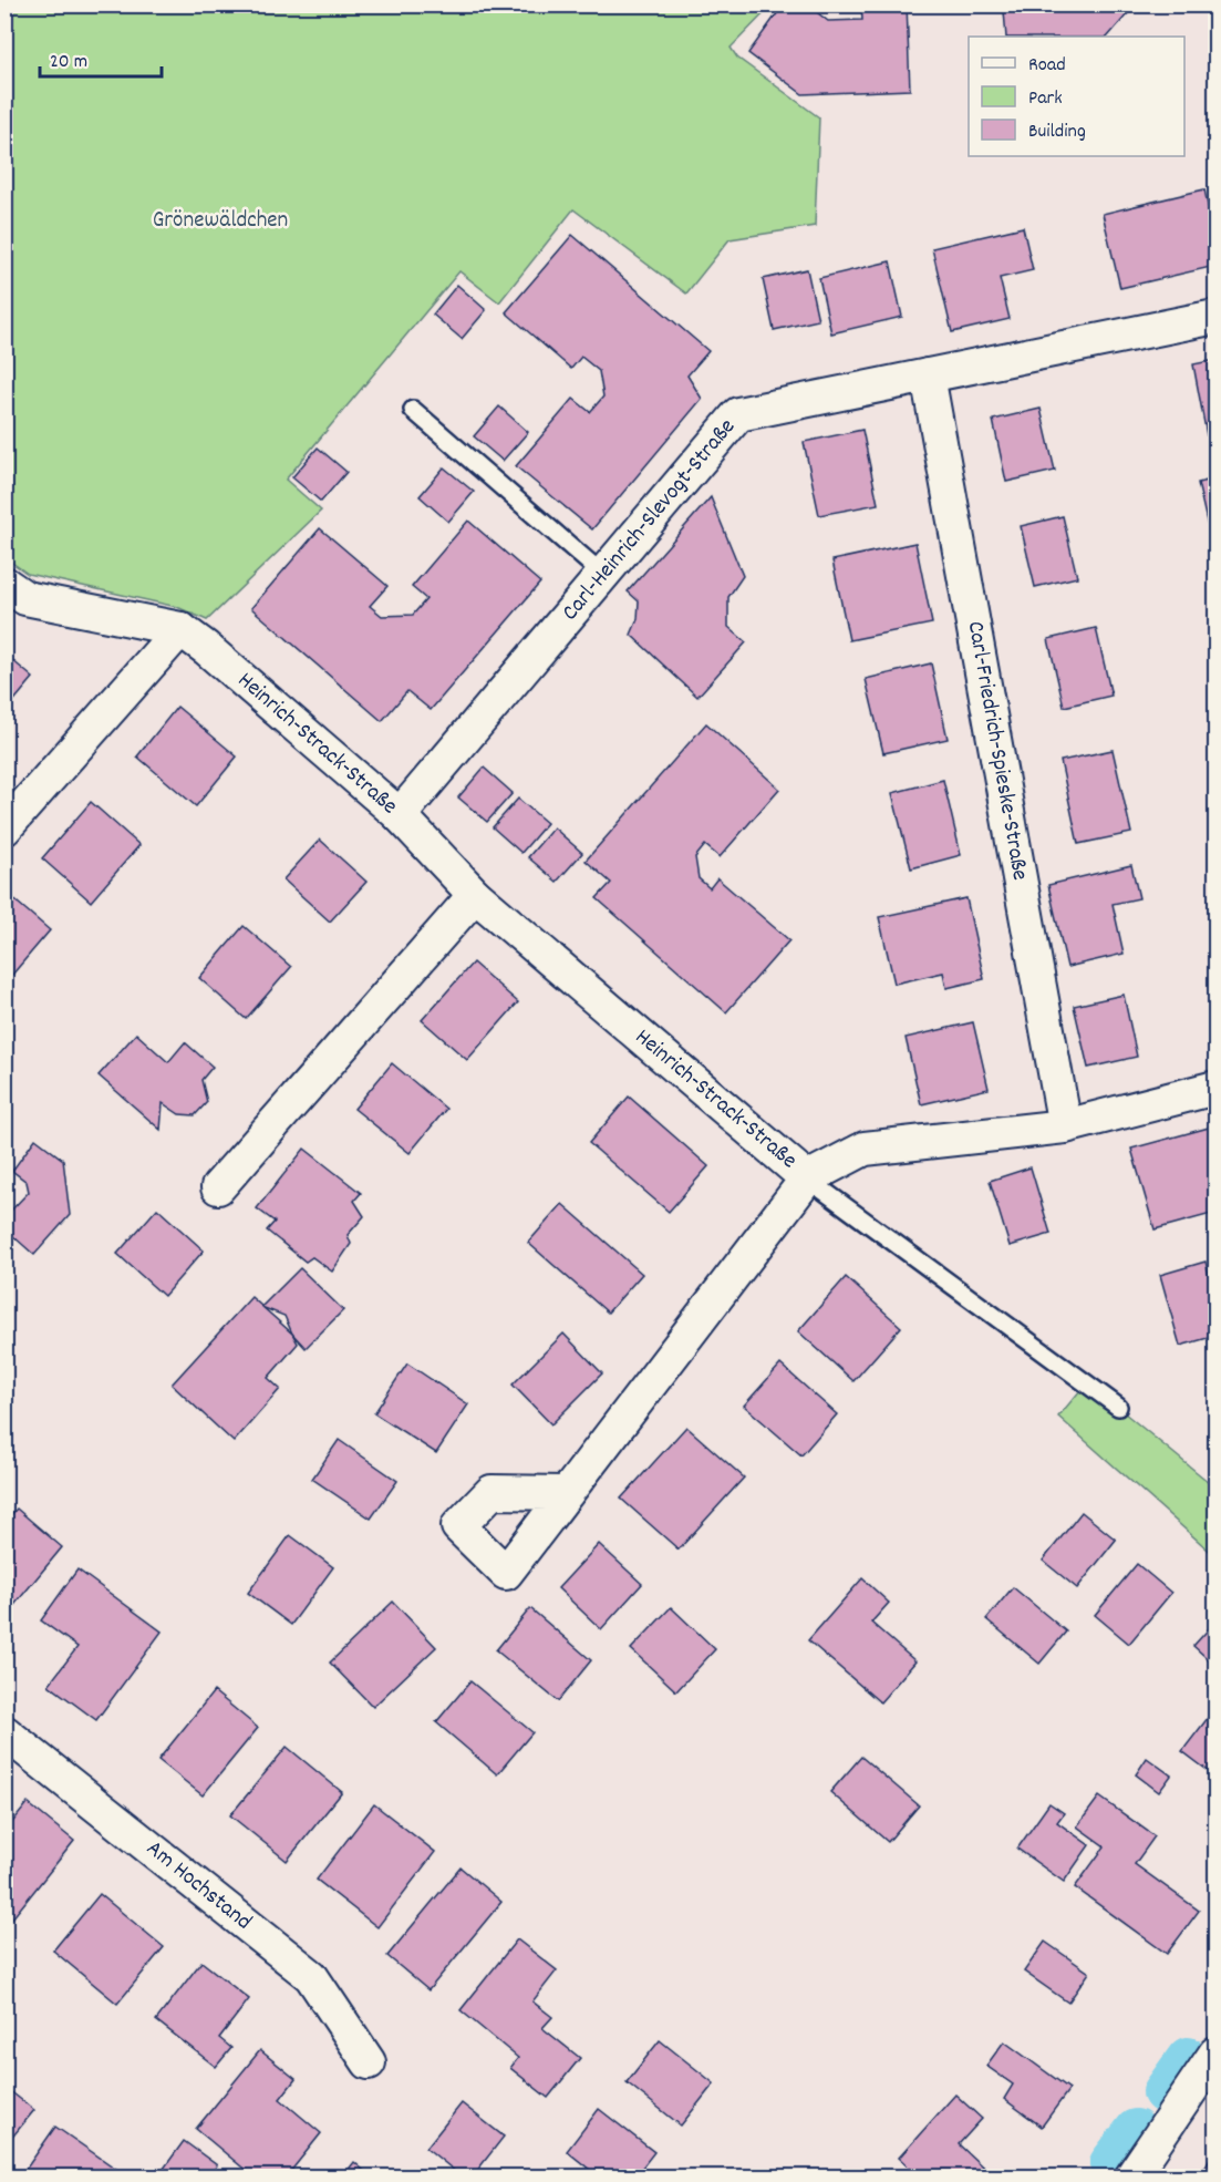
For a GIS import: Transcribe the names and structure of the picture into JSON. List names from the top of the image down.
{
  "streets": {
    "street": [
      "Carl-Heinrich-Slevogt-Straße",
      "Heinrich-Strack-Straße",
      "Carl-Friedrich-Spieske-Straße",
      "Am Hochstand"
    ]
  },
  "crossings": [
    ["Carl-Heinrich-Slevogt-Straße", "Heinrich-Strack-Straße"],
    ["Carl-Heinrich-Slevogt-Straße", "Carl-Friedrich-Spieske-Straße"]
  ],
  "parks": ["Grönewäldchen"],
  "legend": ["Road", "Park", "Building"],
  "scale_bar": "20 m"
}
